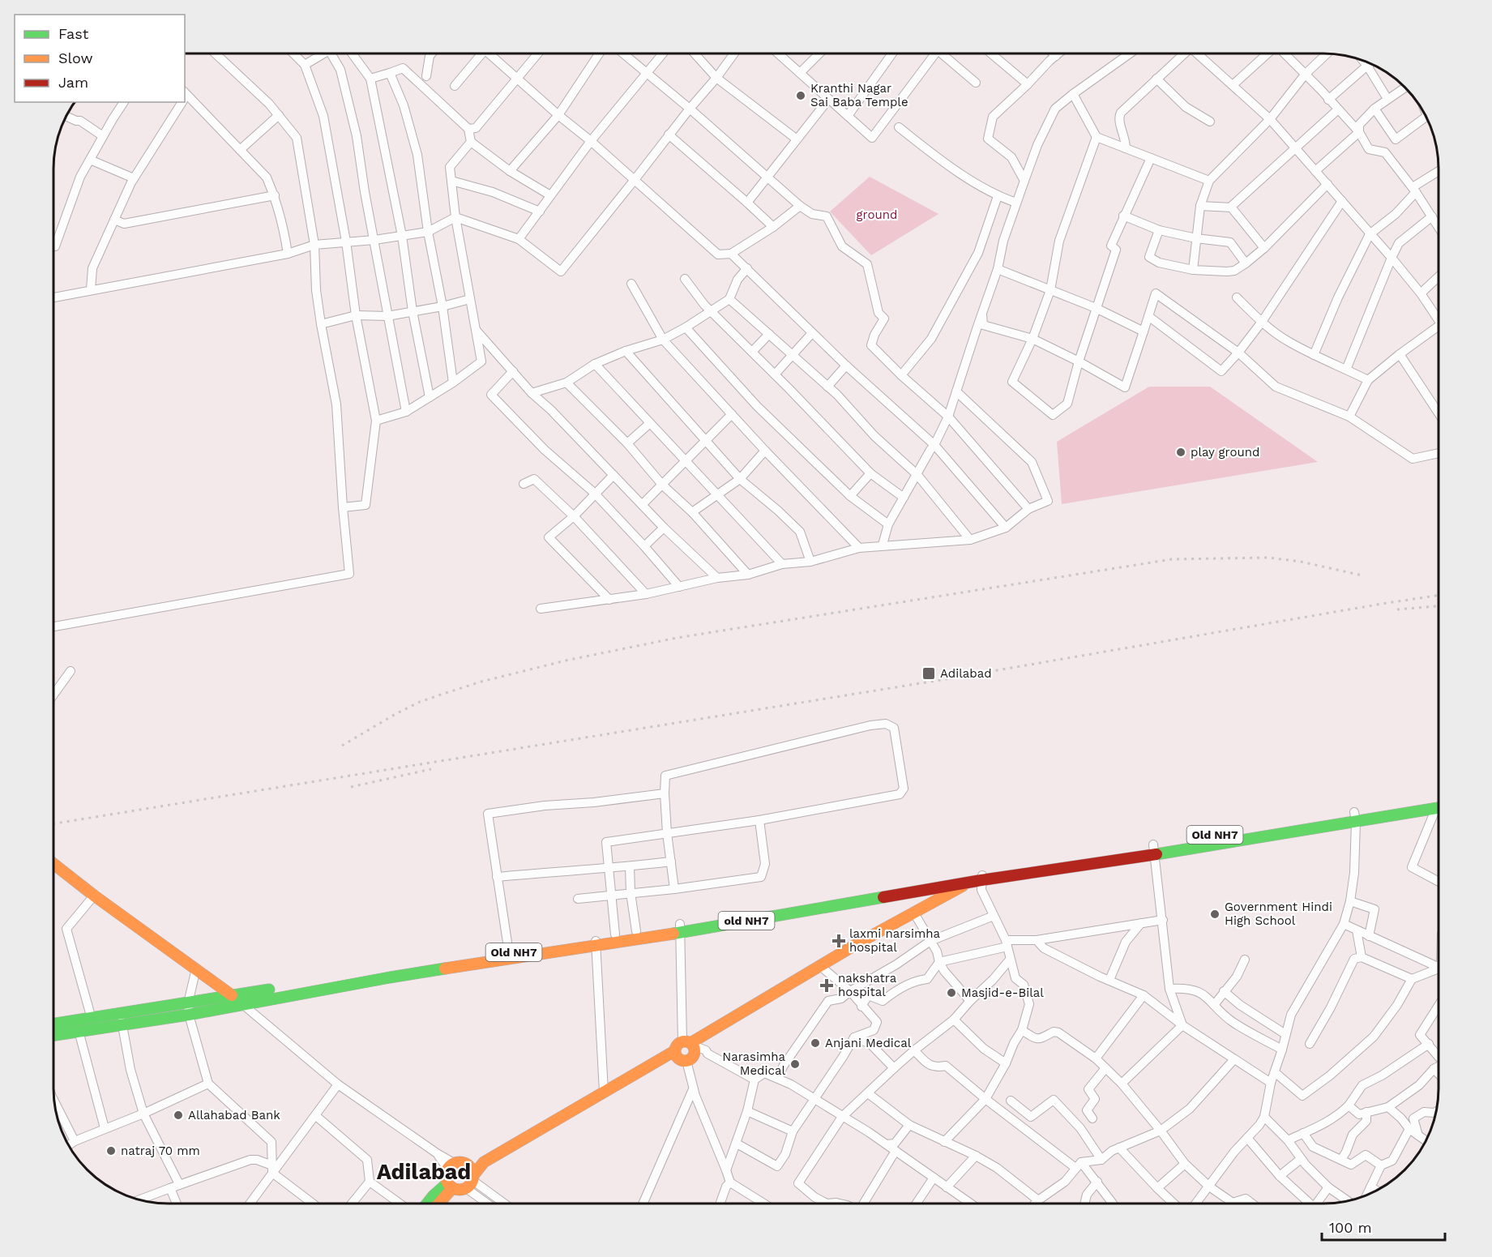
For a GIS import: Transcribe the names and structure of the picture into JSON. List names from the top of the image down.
{
  "streets": {
    "main road": ["Old NH7", "old NH7"]
  },
  "crossings": [
    ["Old NH7", "old NH7"]
  ],
  "districts": ["Adilabad"],
  "parks": ["ground"],
  "places": {
    "other": [
      "Kranthi Nagar Sai Baba Temple",
      "play ground",
      "Government Hindi High School",
      "Masjid-e-Bilal",
      "Anjani Medical",
      "Narasimha Medical",
      "Allahabad Bank",
      "natraj 70 mm"
    ],
    "transit": ["Adilabad"],
    "health": ["laxmi narsimha hospital", "nakshatra hospital"]
  },
  "legend": ["Fast", "Slow", "Jam"],
  "scale_bar": "100 m"
}
